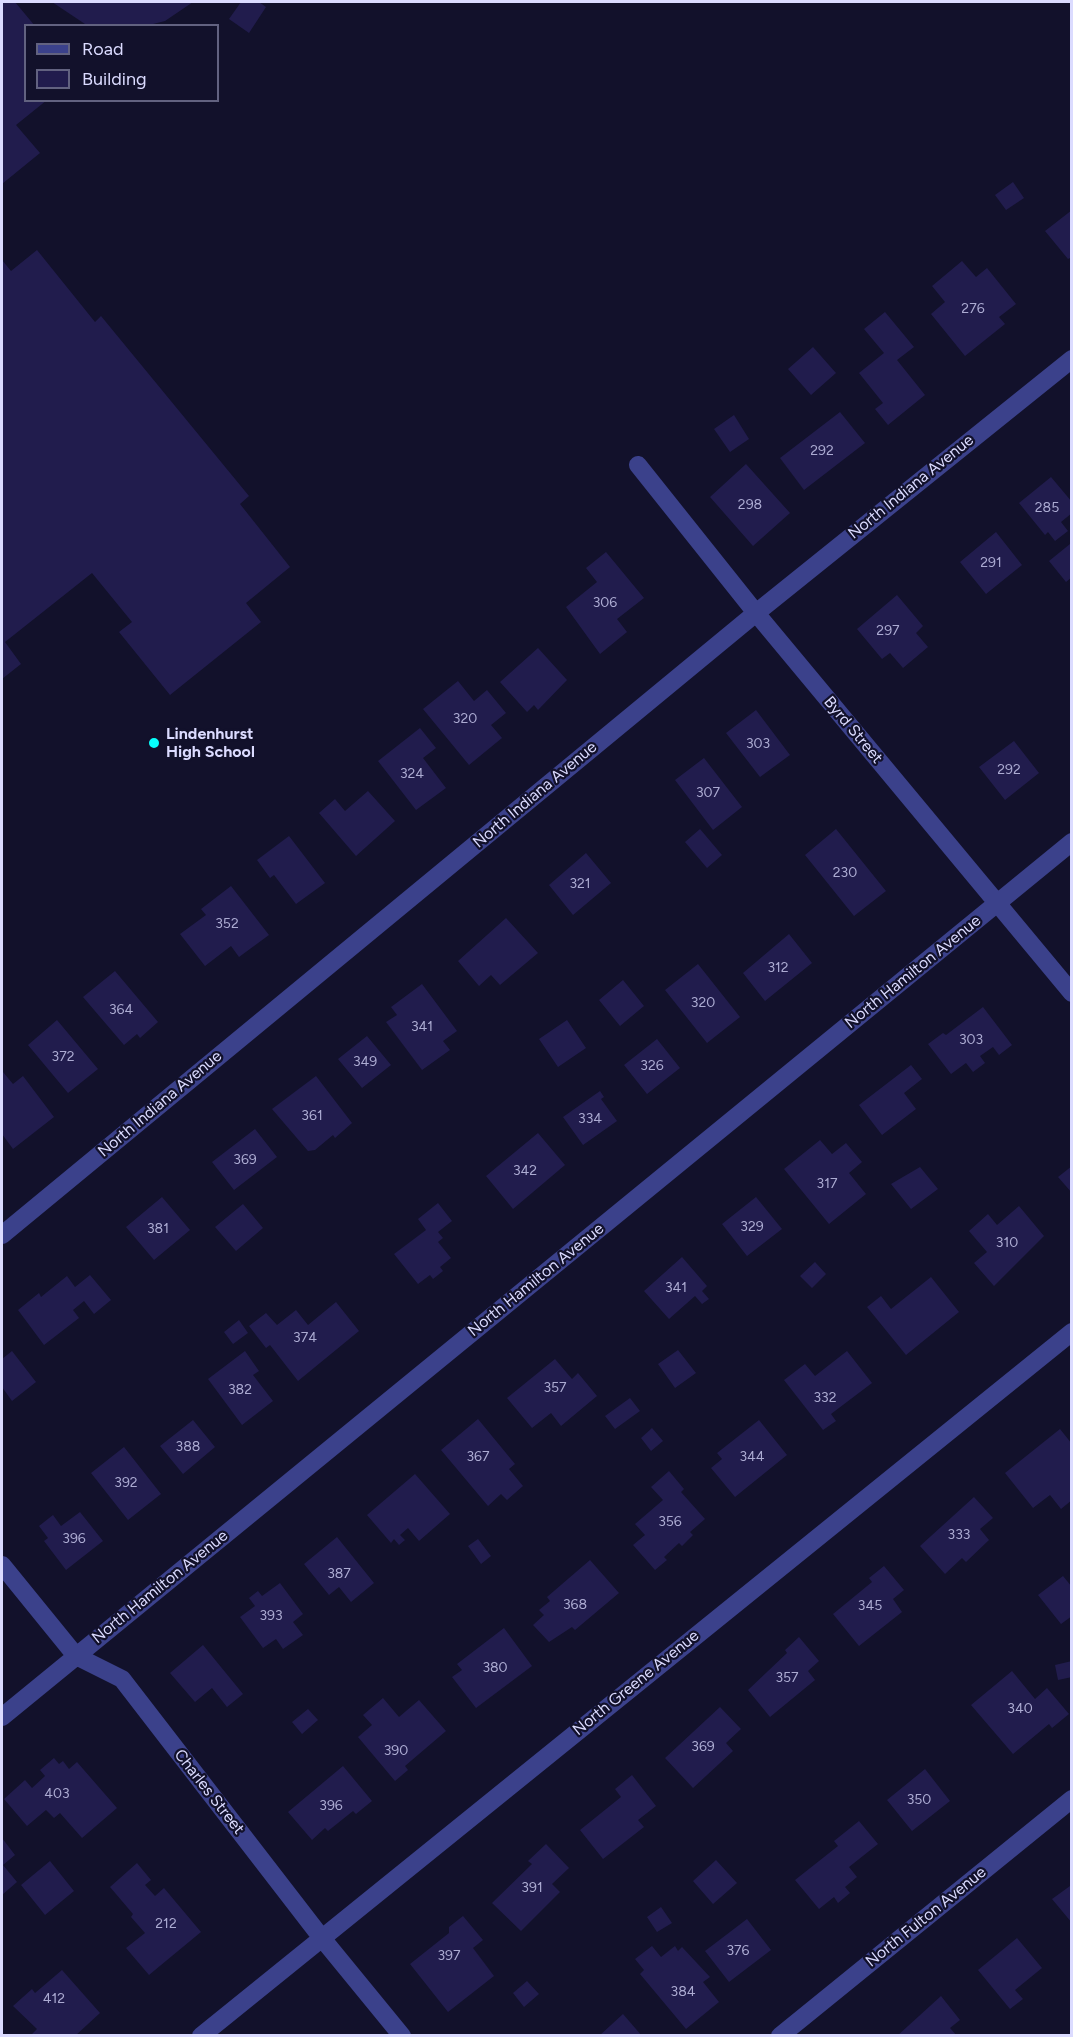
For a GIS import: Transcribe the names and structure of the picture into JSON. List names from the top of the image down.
{
  "streets": {
    "street": [
      "North Indiana Avenue",
      "Byrd Street",
      "North Hamilton Avenue",
      "North Greene Avenue",
      "Charles Street",
      "North Fulton Avenue"
    ]
  },
  "crossings": [
    ["North Indiana Avenue", "Byrd Street"],
    ["Byrd Street", "North Hamilton Avenue"],
    ["North Hamilton Avenue", "Charles Street"],
    ["North Greene Avenue", "Charles Street"]
  ],
  "places": ["Lindenhurst High School"],
  "house_numbers": [
    "276",
    "292",
    "298",
    "285",
    "291",
    "306",
    "297",
    "320",
    "303",
    "292",
    "324",
    "307",
    "230",
    "321",
    "352",
    "312",
    "320",
    "364",
    "341",
    "303",
    "372",
    "349",
    "326",
    "361",
    "334",
    "369",
    "342",
    "317",
    "329",
    "381",
    "310",
    "341",
    "374",
    "357",
    "382",
    "332",
    "388",
    "367",
    "344",
    "392",
    "356",
    "333",
    "396",
    "387",
    "368",
    "345",
    "393",
    "380",
    "357",
    "340",
    "369",
    "390",
    "403",
    "350",
    "396",
    "391",
    "212",
    "376",
    "397",
    "384",
    "412"
  ],
  "legend": ["Road", "Building"]
}
